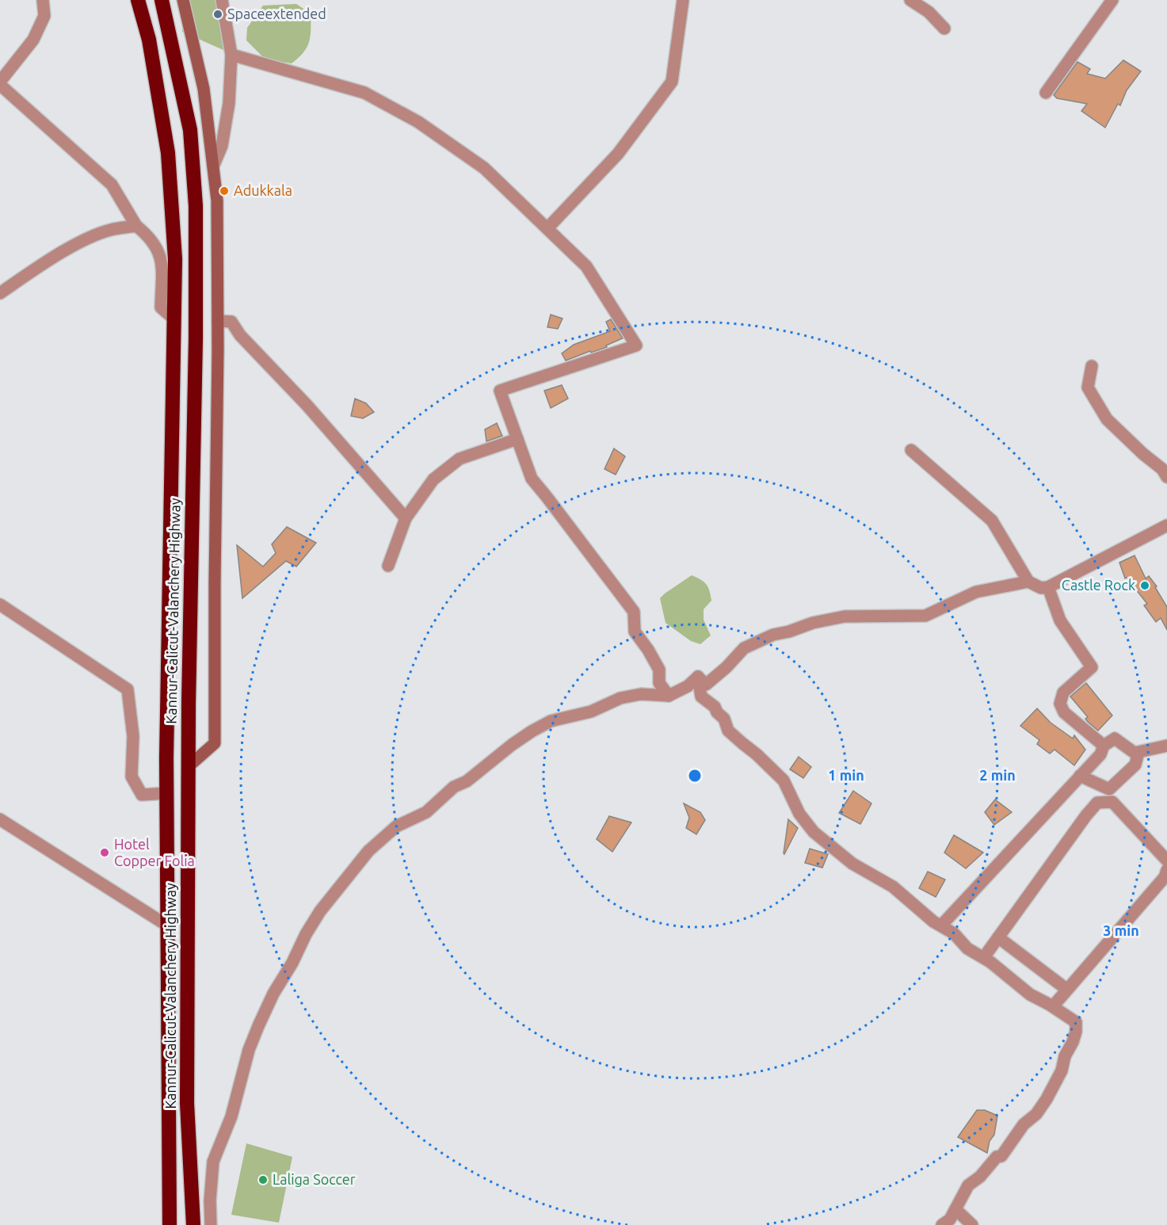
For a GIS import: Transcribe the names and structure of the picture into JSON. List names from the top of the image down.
{
  "streets": {
    "highway": ["Kannur-Calicut-Valanchery Highway"]
  },
  "places": [
    "Spaceextended",
    "Adukkala",
    "Castle Rock",
    "Hotel Copper Folia",
    "Laliga Soccer"
  ],
  "rings": ["1 min", "2 min", "3 min"]
}
